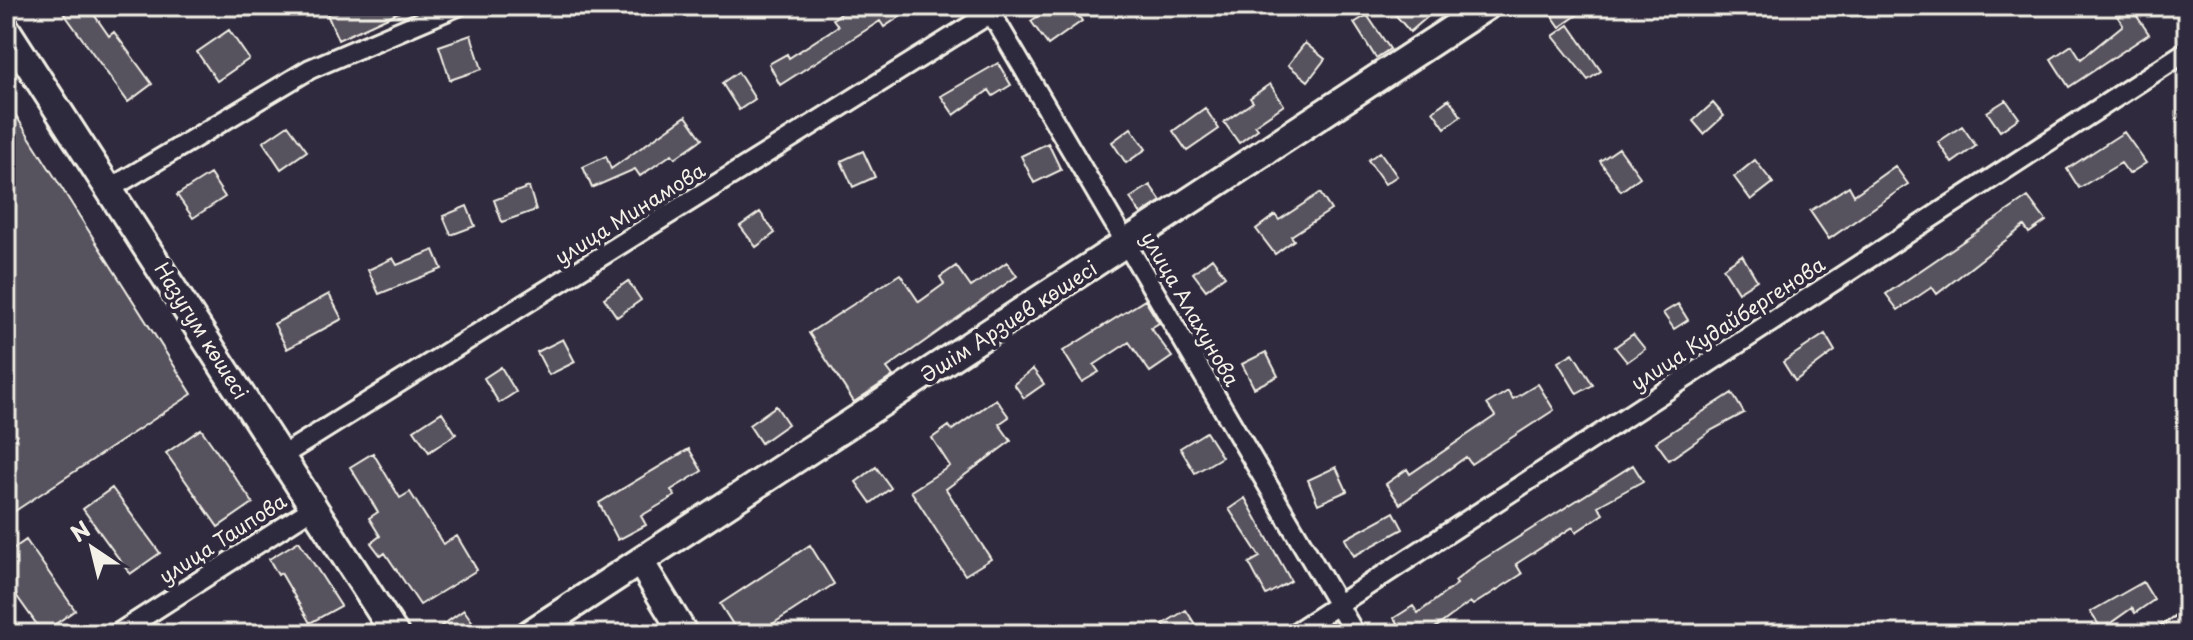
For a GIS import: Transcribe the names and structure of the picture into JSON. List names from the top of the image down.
{
  "streets": {
    "main road": ["Әшім Арзиев көшесі", "Назугум көшесі"],
    "street": [
      "улица Минамова",
      "улица Алахунова",
      "улица Кудайбергенова",
      "улица Таипова"
    ]
  },
  "crossings": [
    ["улица Минамова", "улица Алахунова"],
    ["улица Минамова", "Назугум көшесі"],
    ["улица Алахунова", "Әшім Арзиев көшесі"],
    ["улица Алахунова", "улица Кудайбергенова"],
    ["Назугум көшесі", "улица Таипова"]
  ],
  "north": "top left"
}
